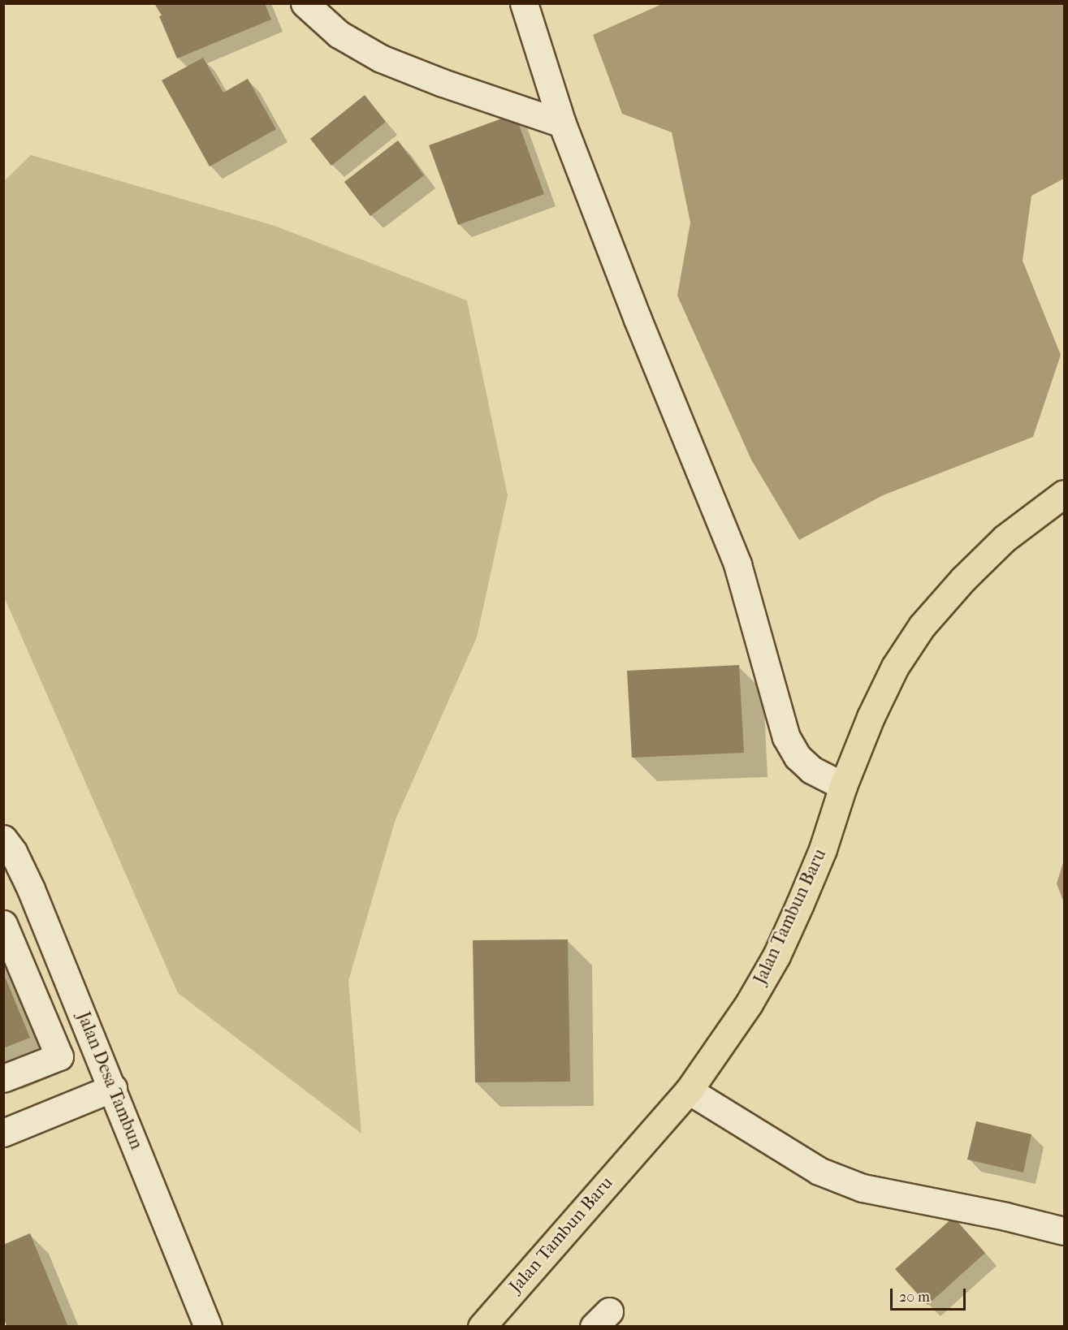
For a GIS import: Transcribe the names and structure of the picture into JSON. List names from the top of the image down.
{
  "streets": {
    "main road": ["Jalan Tambun Baru"],
    "street": ["Jalan Desa Tambun"]
  },
  "scale_bar": "20 m"
}
